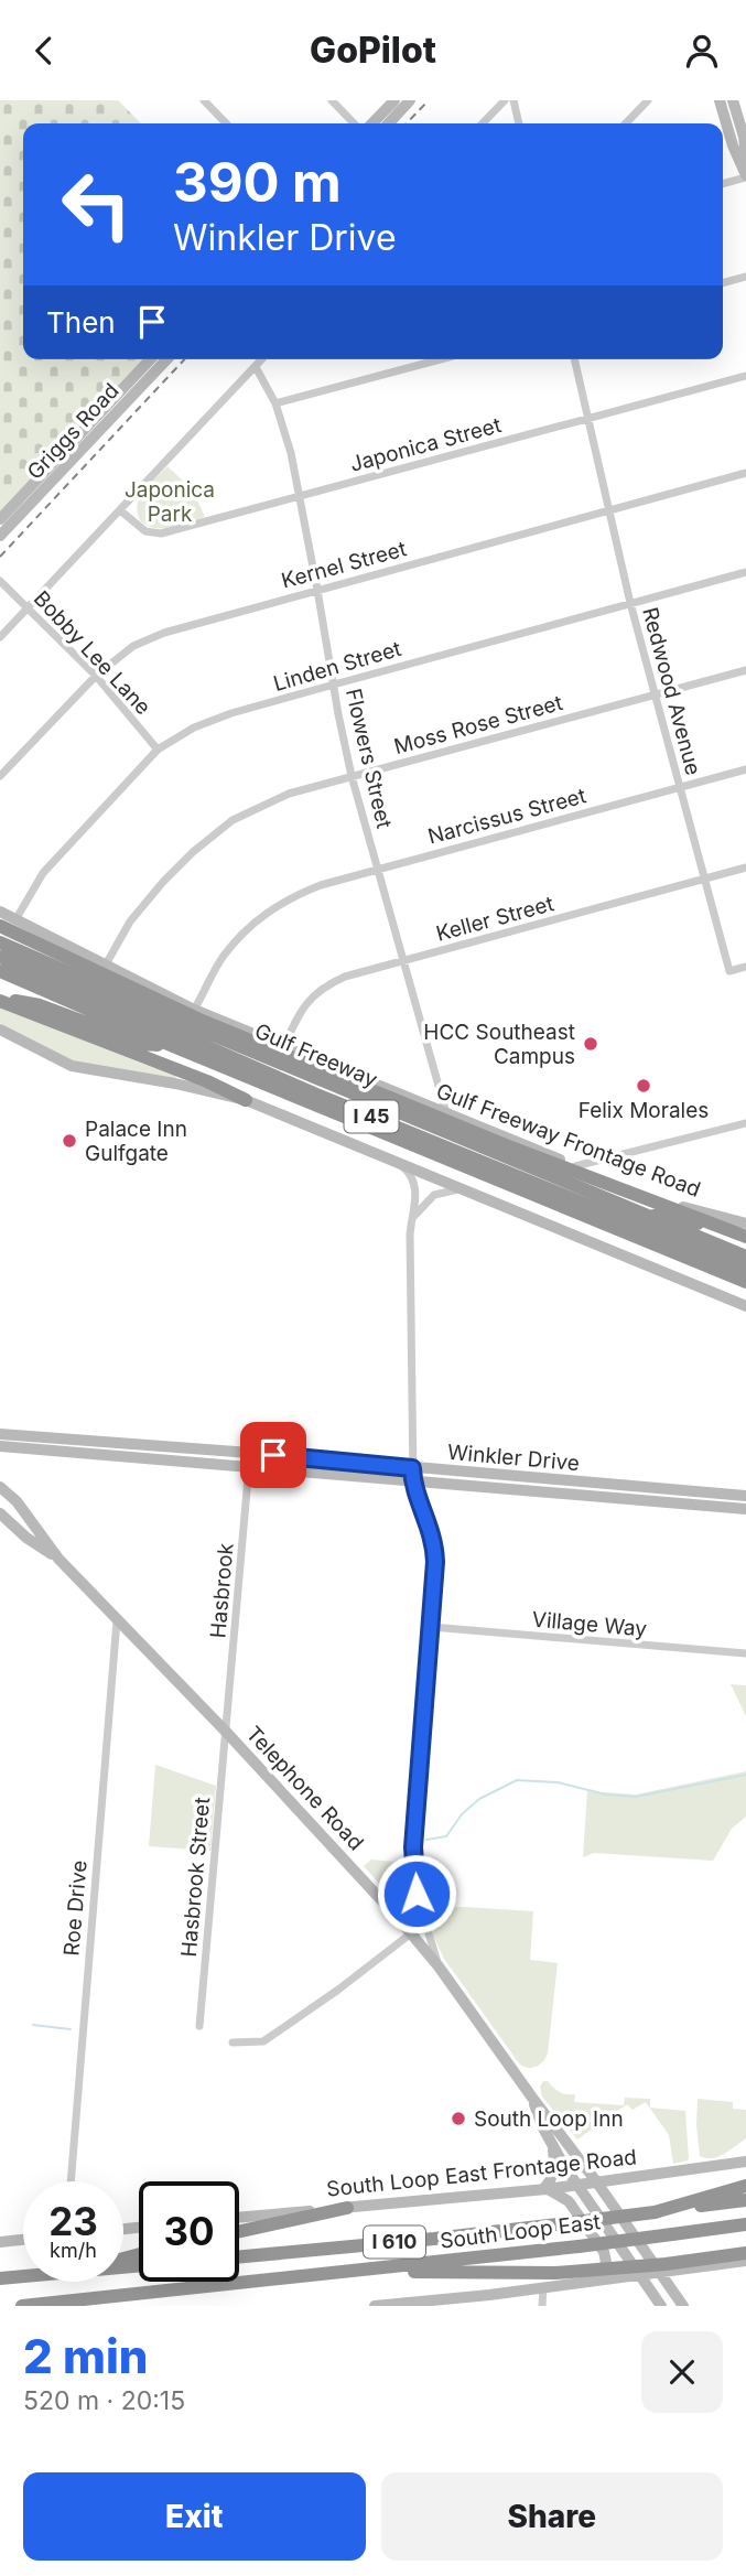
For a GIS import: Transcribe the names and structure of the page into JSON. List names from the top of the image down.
{
  "streets": {
    "highway": [
      "Gulf Freeway",
      "I 45",
      "South Loop East",
      "I 610"
    ],
    "main road": [
      "Griggs Road",
      "Gulf Freeway Frontage Road",
      "Winkler Drive",
      "Telephone Road",
      "South Loop East Frontage Road"
    ],
    "street": [
      "Japonica Street",
      "Kernel Street",
      "Bobby Lee Lane",
      "Linden Street",
      "Redwood Avenue",
      "Moss Rose Street",
      "Flowers Street",
      "Narcissus Street",
      "Keller Street",
      "Hasbrook",
      "Village Way",
      "Hasbrook Street",
      "Roe Drive"
    ]
  },
  "crossings": [
    ["Japonica Street", "Redwood Avenue"],
    ["Japonica Street", "Flowers Street"],
    ["Kernel Street", "Bobby Lee Lane"],
    ["Kernel Street", "Redwood Avenue"],
    ["Kernel Street", "Flowers Street"],
    ["Bobby Lee Lane", "Linden Street"],
    ["Linden Street", "Redwood Avenue"],
    ["Linden Street", "Flowers Street"],
    ["Linden Street", "Gulf Freeway Frontage Road"],
    ["Redwood Avenue", "Moss Rose Street"],
    ["Redwood Avenue", "Narcissus Street"],
    ["Redwood Avenue", "Keller Street"],
    ["Moss Rose Street", "Flowers Street"],
    ["Moss Rose Street", "Gulf Freeway Frontage Road"],
    ["Flowers Street", "Narcissus Street"],
    ["Flowers Street", "Keller Street"],
    ["Flowers Street", "Gulf Freeway Frontage Road"],
    ["Narcissus Street", "Gulf Freeway Frontage Road"],
    ["Keller Street", "Gulf Freeway Frontage Road"],
    ["Winkler Drive", "Hasbrook"],
    ["Hasbrook", "Telephone Road"],
    ["Hasbrook", "Hasbrook Street"],
    ["Telephone Road", "Hasbrook Street"],
    ["Telephone Road", "Roe Drive"],
    ["Telephone Road", "South Loop East Frontage Road"]
  ],
  "parks": ["Japonica Park"],
  "places": [
    "HCC Southeast Campus",
    "Felix Morales",
    "Palace Inn Gulfgate",
    "South Loop Inn"
  ],
  "page": {
    "header": "GoPilot",
    "turn": ["390 m", "Winkler Drive"],
    "then": "Then",
    "speed": "23 km/h",
    "limit": "30",
    "heading": ["2 min", "520 m · 20:15"],
    "buttons": ["Exit", "Share"]
  }
}
